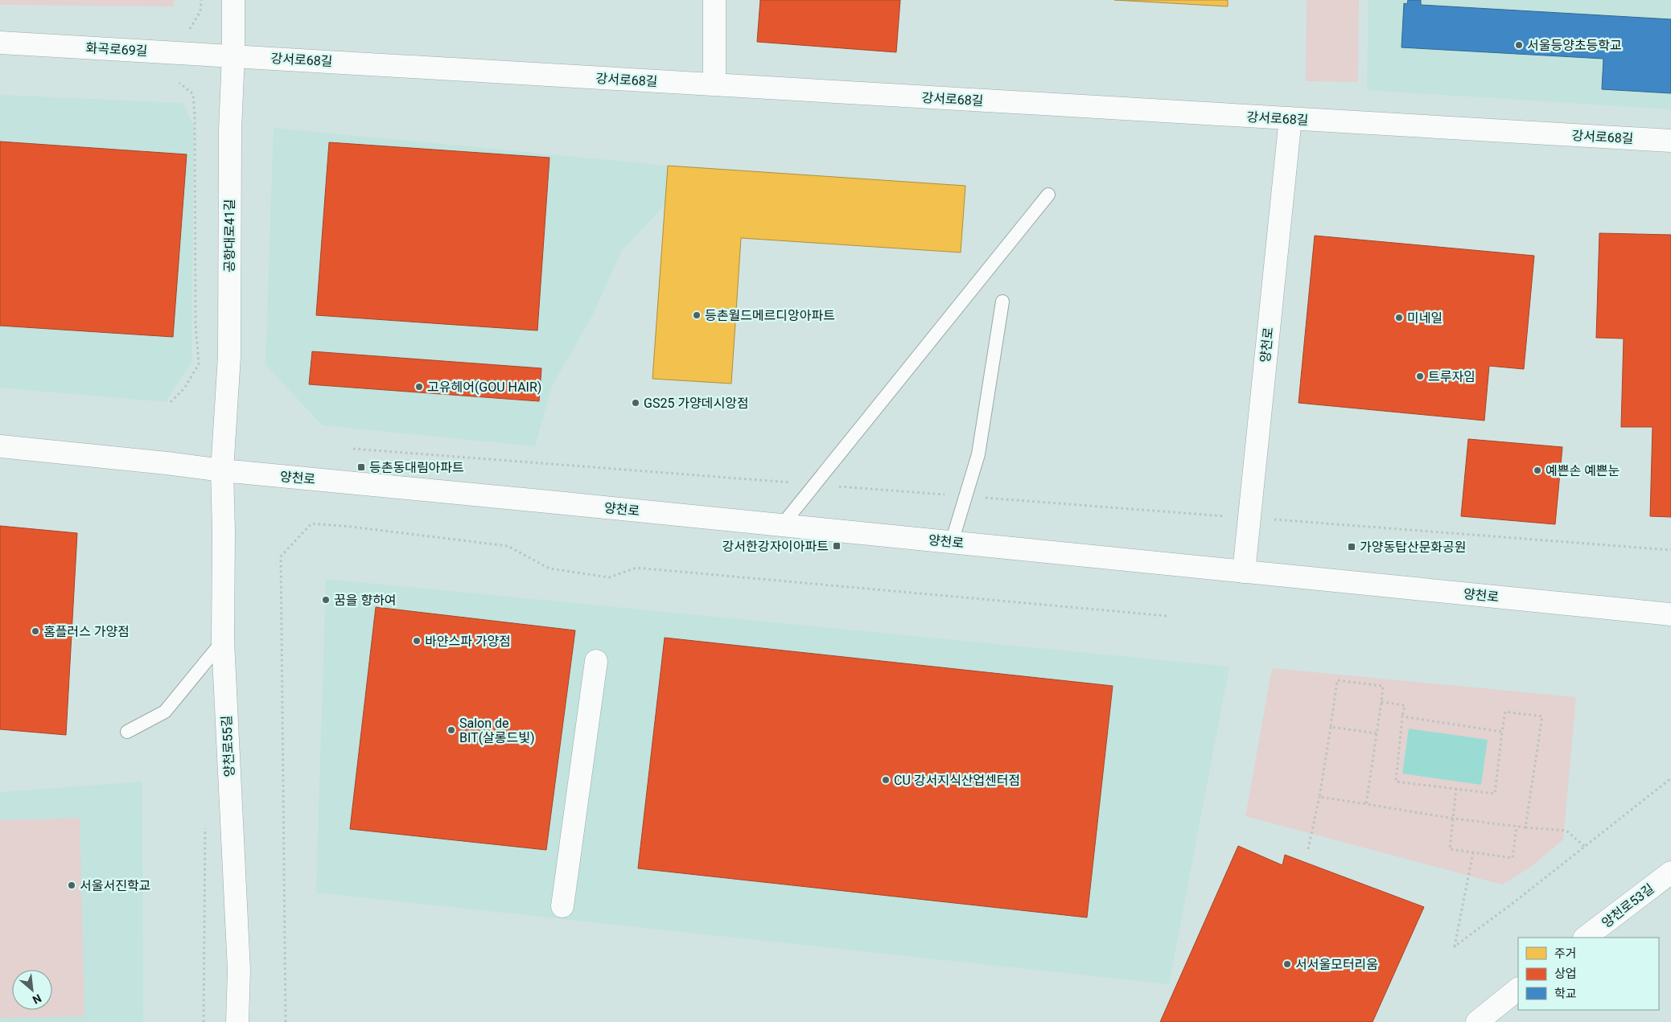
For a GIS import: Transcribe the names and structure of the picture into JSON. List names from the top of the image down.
{
  "streets": {
    "street": [
      "화곡로69길",
      "강서로68길",
      "공항대로41길",
      "양천로",
      "양천로55길",
      "양천로53길"
    ]
  },
  "crossings": [
    ["화곡로69길", "강서로68길"],
    ["화곡로69길", "공항대로41길"],
    ["강서로68길", "공항대로41길"],
    ["강서로68길", "양천로"],
    ["공항대로41길", "양천로"],
    ["공항대로41길", "양천로55길"],
    ["양천로", "양천로55길"]
  ],
  "places": {
    "other": [
      "서울등양초등학교",
      "등촌월드메르디앙아파트",
      "미네일",
      "트루자임",
      "고유헤어(GOU HAIR)",
      "GS25 가양데시앙점",
      "예쁜손 예쁜눈",
      "꿈을 향하여",
      "홈플러스 가양점",
      "바얀스파 가양점",
      "Salon de BIT(살롱드빛)",
      "CU 강서지식산업센터점",
      "서울서진학교",
      "서서울모터리움"
    ],
    "transit": ["등촌동대림아파트", "강서한강자이아파트", "가양동탑산문화공원"]
  },
  "legend": ["주거", "상업", "학교"],
  "north": "bottom right"
}
